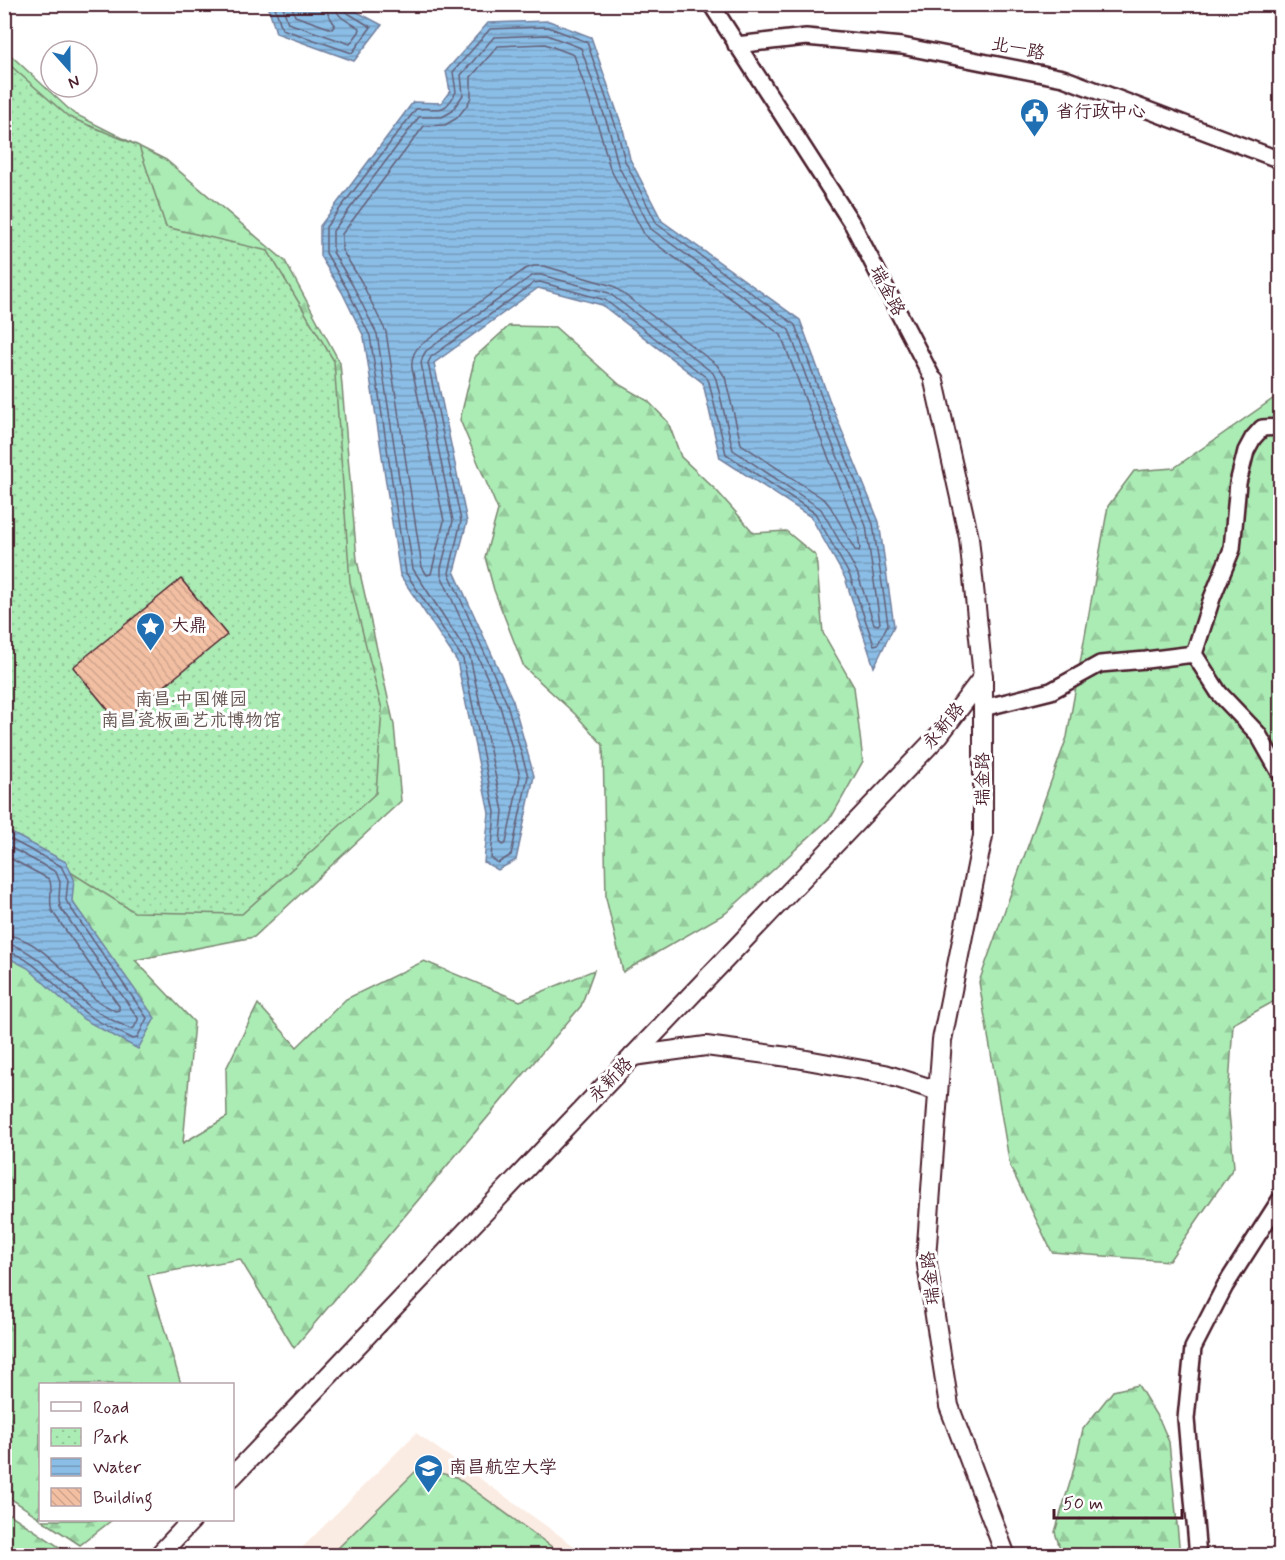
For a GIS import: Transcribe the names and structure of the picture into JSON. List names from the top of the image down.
{
  "streets": {
    "street": ["北一路", "瑞金路", "永新路"]
  },
  "crossings": [
    ["北一路", "瑞金路"],
    ["瑞金路", "永新路"]
  ],
  "parks": ["南昌·中国傩园 南昌瓷板画艺术博物馆"],
  "places": {
    "public building": ["省行政中心"],
    "place": ["大鼎"],
    "school or university": ["南昌航空大学"]
  },
  "legend": [
    "Road",
    "Park",
    "Water",
    "Building"
  ],
  "scale_bar": "50 m",
  "north": "bottom"
}
